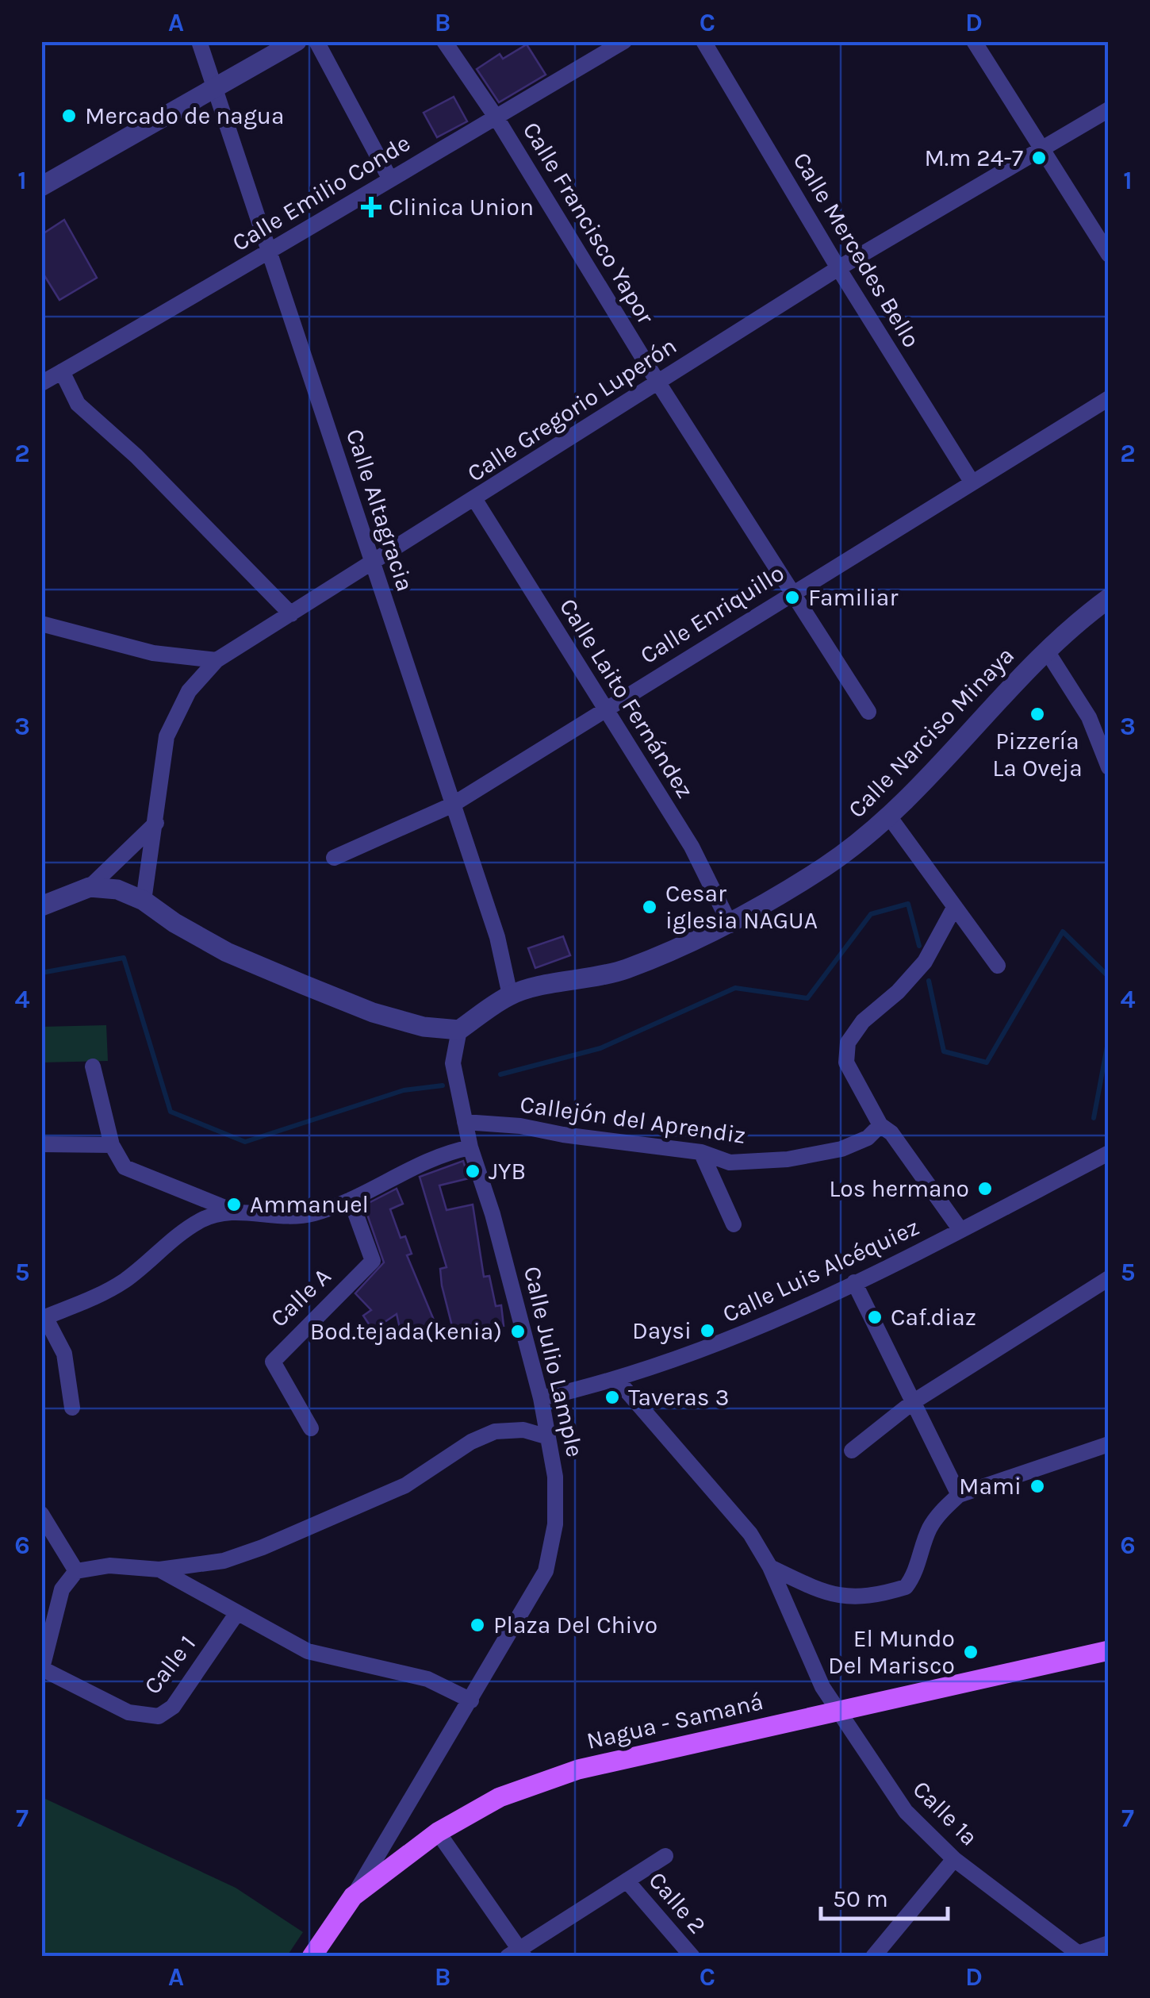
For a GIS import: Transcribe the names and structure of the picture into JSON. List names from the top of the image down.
{
  "streets": {
    "main road": ["Nagua - Samaná"],
    "street": [
      "Calle Emilio Conde",
      "Calle Francisco Yapor",
      "Calle Mercedes Bello",
      "Calle Gregorio Luperón",
      "Calle Altagracia",
      "Calle Enriquillo",
      "Calle Laito Fernández",
      "Calle Narciso Minaya",
      "Callejón del Aprendiz",
      "Calle Luis Alcéquiez",
      "Calle A",
      "Calle Julio Lample",
      "Calle 1",
      "Calle 1ª",
      "Calle 2"
    ]
  },
  "crossings": [
    ["Calle Emilio Conde", "Calle Francisco Yapor"],
    ["Calle Emilio Conde", "Calle Altagracia"],
    ["Calle Francisco Yapor", "Calle Gregorio Luperón"],
    ["Calle Francisco Yapor", "Calle Enriquillo"],
    ["Calle Mercedes Bello", "Calle Gregorio Luperón"],
    ["Calle Mercedes Bello", "Calle Enriquillo"],
    ["Calle Gregorio Luperón", "Calle Altagracia"],
    ["Calle Gregorio Luperón", "Calle Laito Fernández"],
    ["Calle Altagracia", "Calle Enriquillo"],
    ["Calle Altagracia", "Calle Narciso Minaya"],
    ["Calle Enriquillo", "Calle Laito Fernández"],
    ["Calle Laito Fernández", "Calle Narciso Minaya"],
    ["Calle Narciso Minaya", "Calle Julio Lample"],
    ["Callejón del Aprendiz", "Calle Julio Lample"],
    ["Calle Luis Alcéquiez", "Calle Julio Lample"],
    ["Calle Luis Alcéquiez", "Calle 1ª"],
    ["Calle Julio Lample", "Nagua - Samaná"],
    ["Nagua - Samaná", "Calle 1ª"]
  ],
  "places": {
    "other": [
      "Mercado de nagua",
      "M.m 24-7",
      "Familiar",
      "Pizzería La Oveja",
      "Cesar iglesia NAGUA",
      "JYB",
      "Los hermano",
      "Ammanuel",
      "Caf.diaz",
      "Daysi",
      "Bod.tejada(kenia)",
      "Taveras 3",
      "Mami",
      "Plaza Del Chivo",
      "El Mundo Del Marisco"
    ],
    "health": ["Clinica Union"]
  },
  "scale_bar": "50 m",
  "grid": {
    "columns": [
      "A",
      "B",
      "C",
      "D"
    ],
    "rows": [
      "1",
      "2",
      "3",
      "4",
      "5",
      "6",
      "7"
    ]
  }
}
